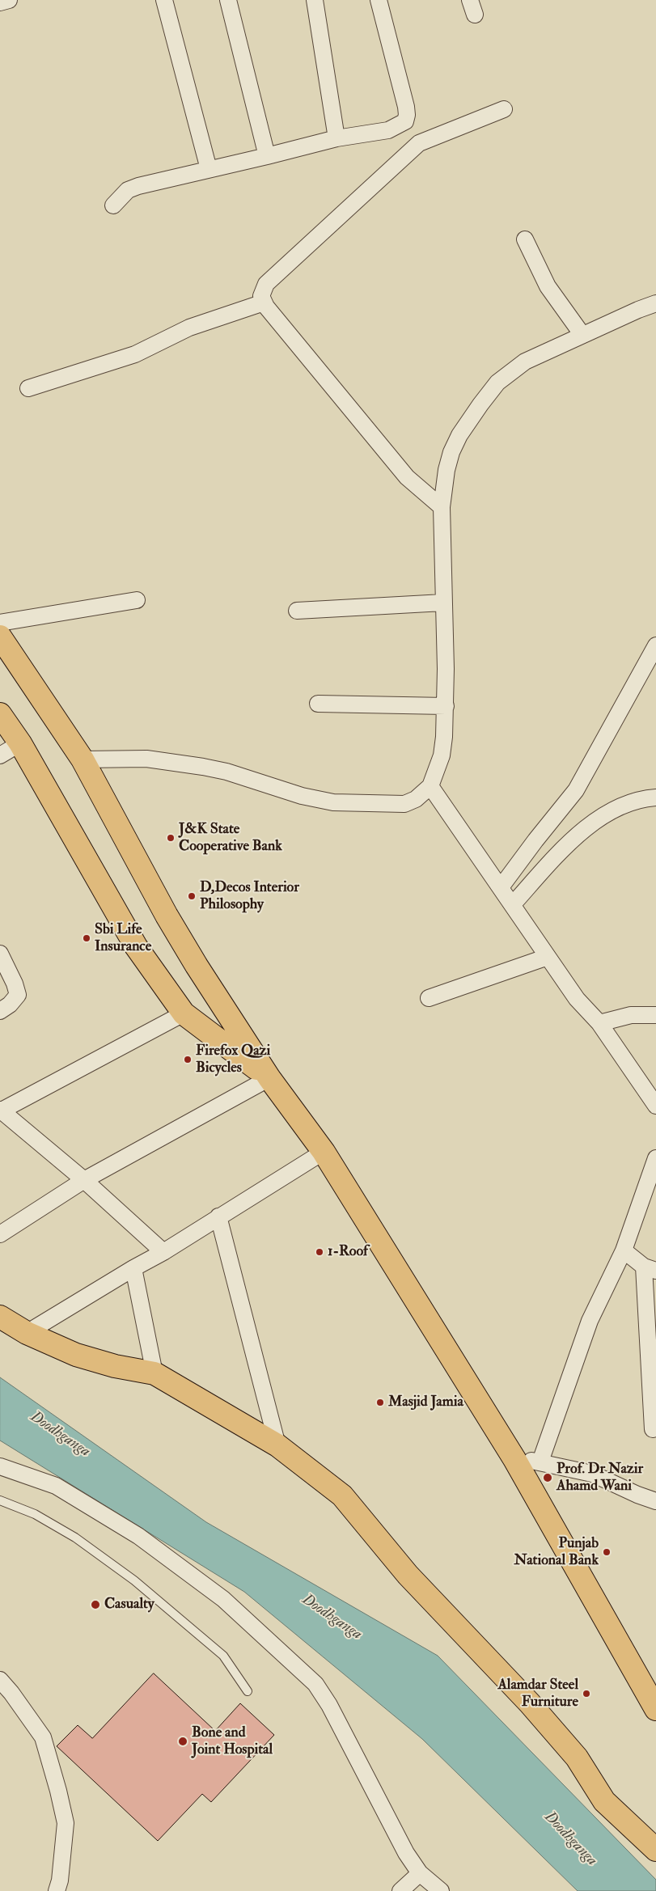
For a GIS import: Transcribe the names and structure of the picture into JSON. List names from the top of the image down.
{
  "water": ["Doodhganga"],
  "places": [
    "J&K State Cooperative Bank",
    "D,Decos Interior Philosophy",
    "Sbi Life Insurance",
    "Firefox Qazi Bicycles",
    "1-Roof",
    "Masjid Jamia",
    "Prof. Dr Nazir Ahamd Wani",
    "Punjab National Bank",
    "Casualty",
    "Alamdar Steel Furniture",
    "Bone and Joint Hospital"
  ]
}
